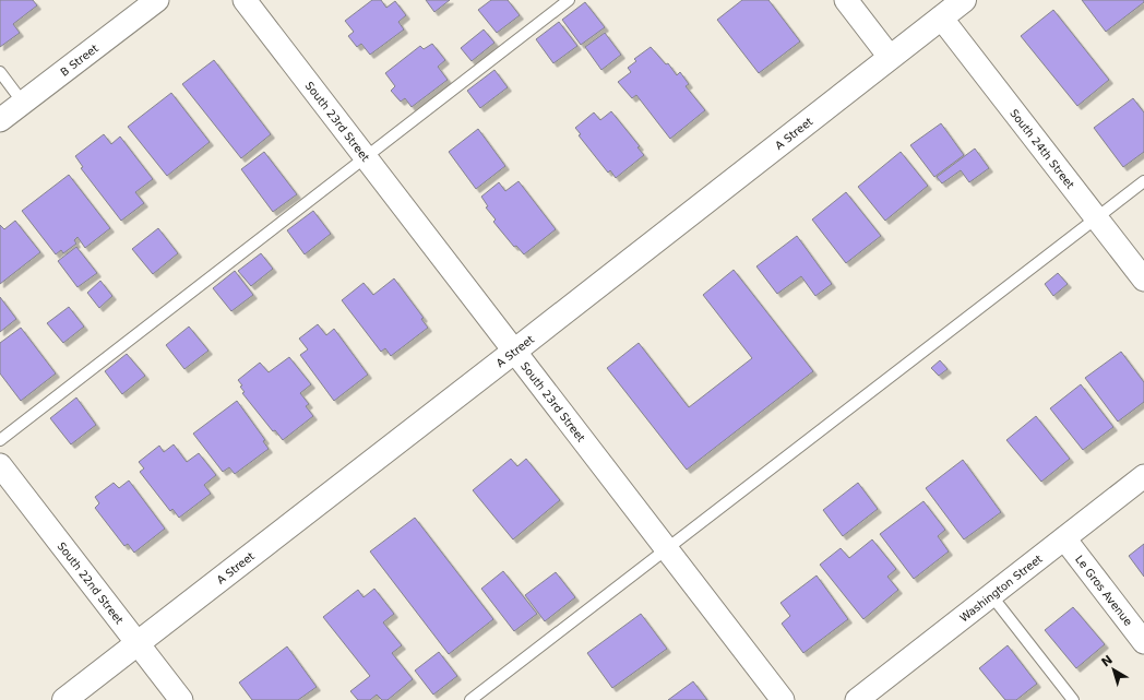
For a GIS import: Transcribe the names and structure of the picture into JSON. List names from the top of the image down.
{
  "streets": {
    "main road": ["A Street"],
    "street": [
      "B Street",
      "South 23rd Street",
      "South 24th Street",
      "South 22nd Street",
      "Washington Street",
      "Le Gros Avenue"
    ]
  },
  "crossings": [
    ["South 23rd Street", "A Street"],
    ["A Street", "South 24th Street"],
    ["A Street", "South 22nd Street"],
    ["Washington Street", "Le Gros Avenue"]
  ],
  "north": "top left"
}
